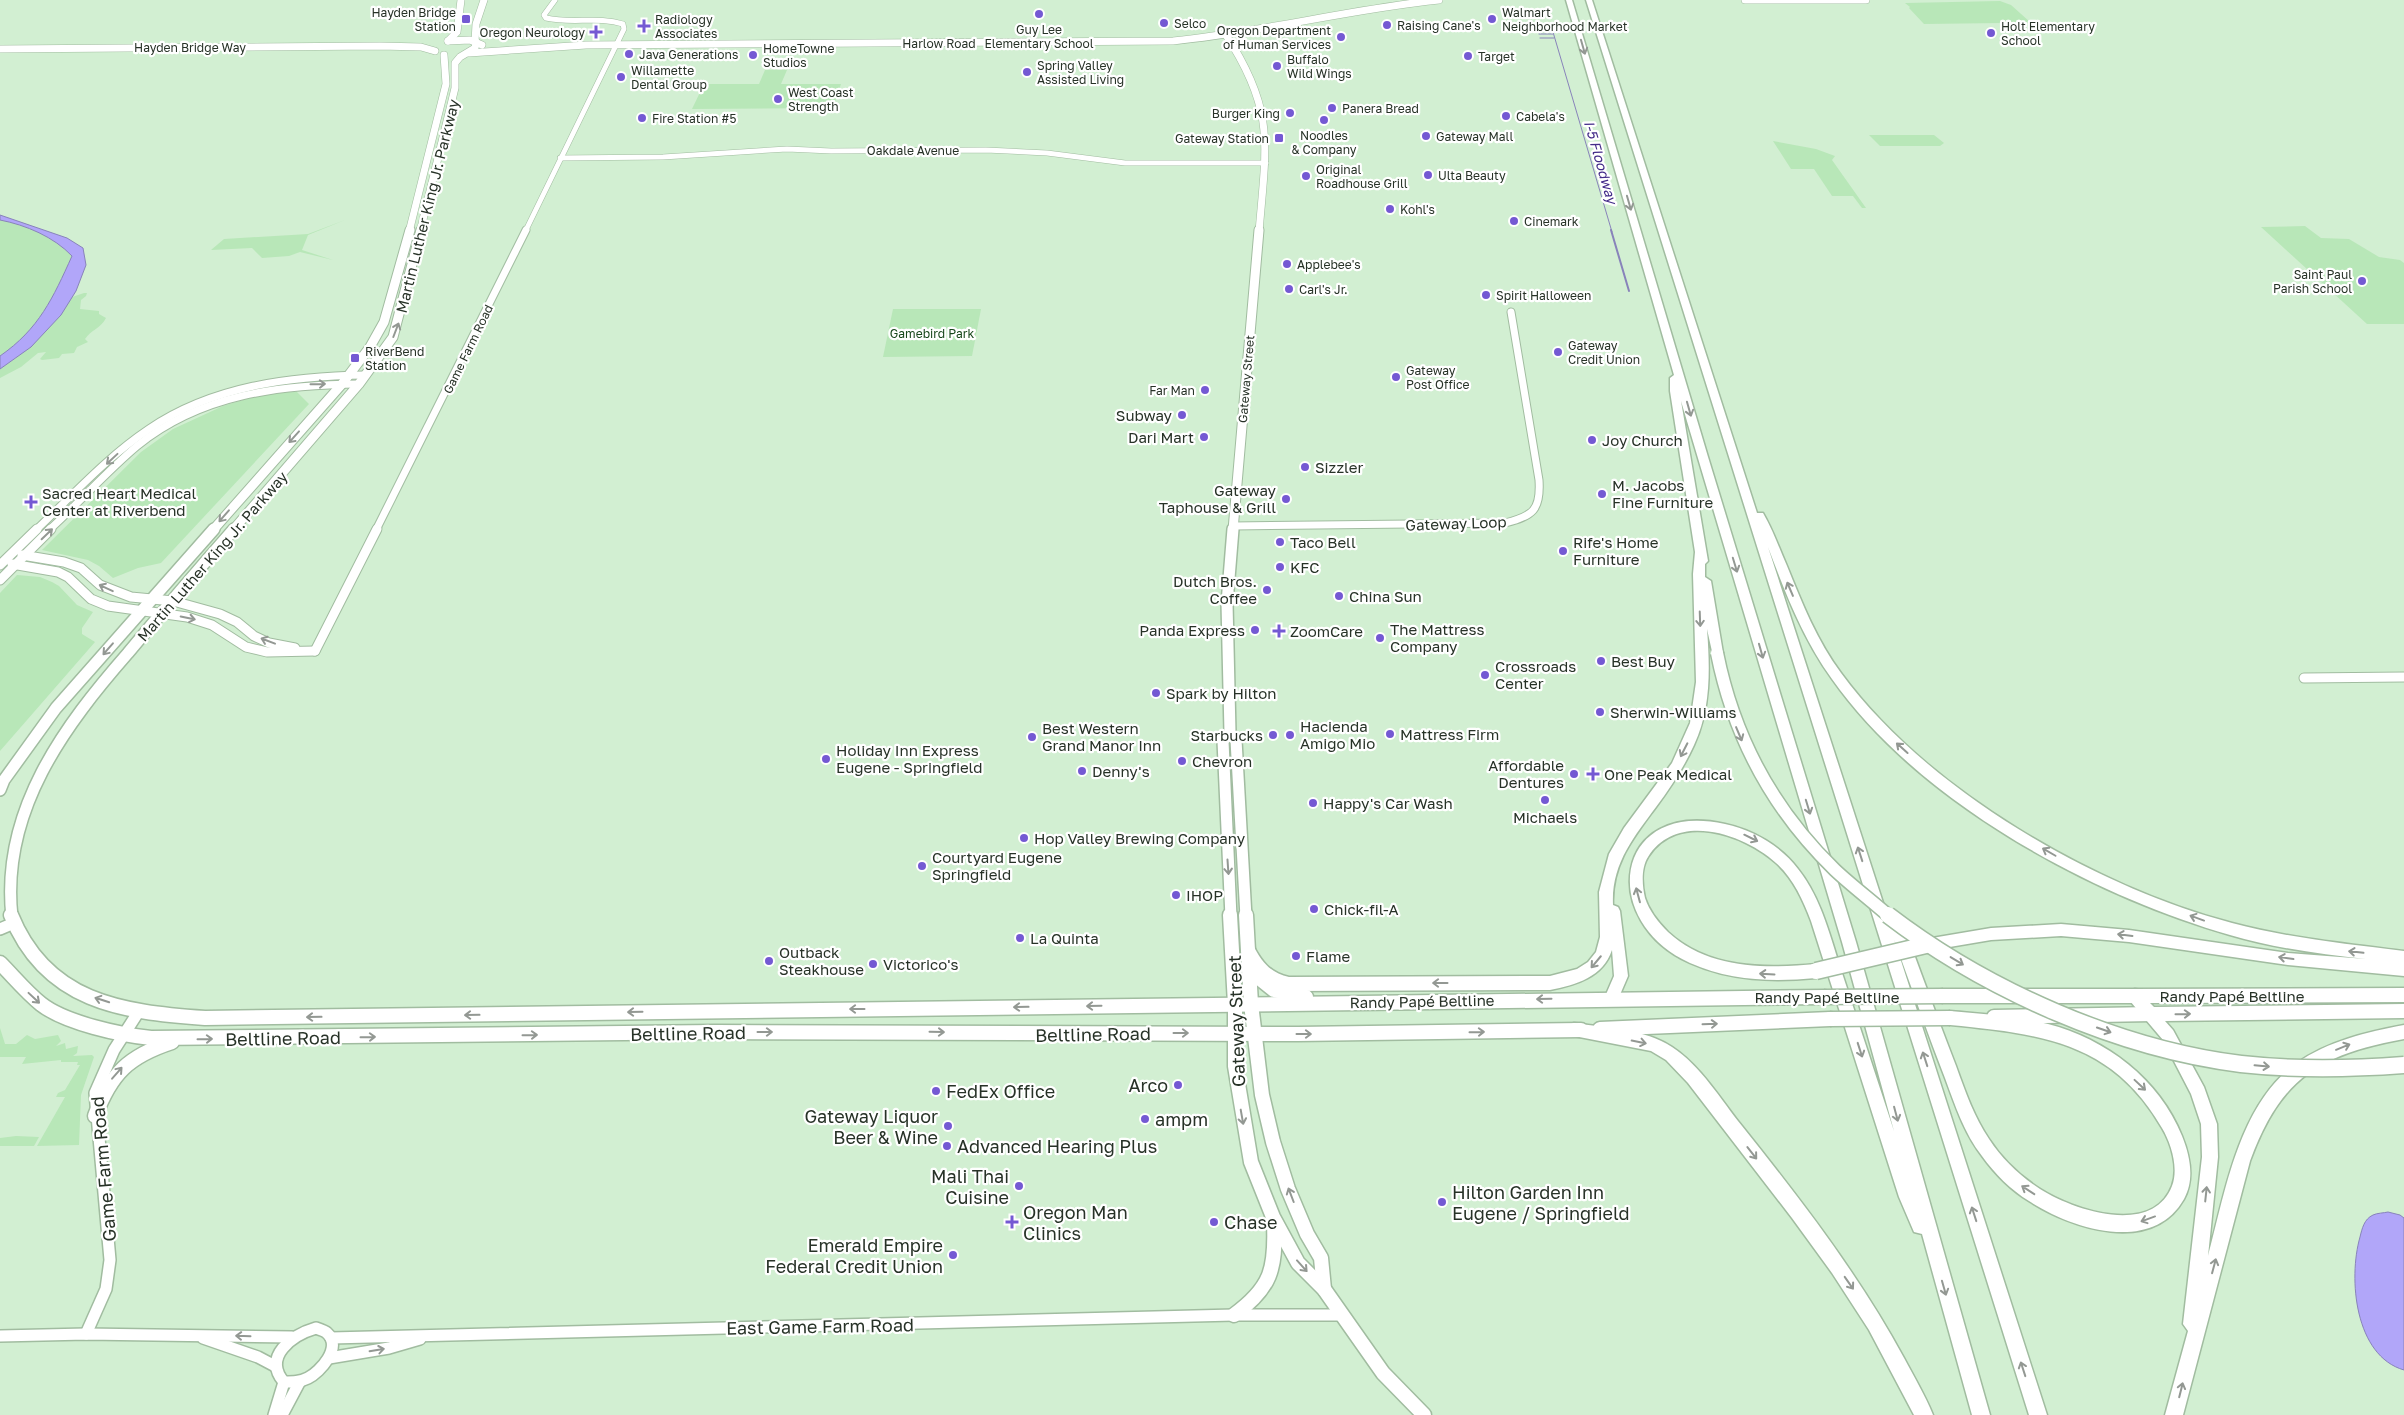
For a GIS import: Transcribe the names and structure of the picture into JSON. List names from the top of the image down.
{
  "streets": {
    "highway": ["Randy Papé Beltline"],
    "main road": [
      "Harlow Road",
      "Hayden Bridge Way",
      "Martin Luther King Jr. Parkway",
      "Gateway Street",
      "Beltline Road"
    ],
    "street": [
      "Oakdale Avenue",
      "Game Farm Road",
      "Gateway Loop",
      "East Game Farm Road"
    ]
  },
  "crossings": [
    ["Harlow Road", "Hayden Bridge Way"],
    ["Harlow Road", "Game Farm Road"],
    ["Harlow Road", "Gateway Street"],
    ["Hayden Bridge Way", "Martin Luther King Jr. Parkway"],
    ["Hayden Bridge Way", "Game Farm Road"],
    ["Oakdale Avenue", "Game Farm Road"],
    ["Oakdale Avenue", "Gateway Street"],
    ["Martin Luther King Jr. Parkway", "Game Farm Road"],
    ["Martin Luther King Jr. Parkway", "Beltline Road"],
    ["Game Farm Road", "Beltline Road"],
    ["Gateway Street", "Gateway Loop"],
    ["Gateway Street", "Randy Papé Beltline"],
    ["Gateway Street", "Beltline Road"],
    ["Randy Papé Beltline", "Beltline Road"]
  ],
  "water": ["I-5 Floodway"],
  "parks": ["Gamebird Park"],
  "places": {
    "other": [
      "Guy Lee Elementary School",
      "Walmart Neighborhood Market",
      "Selco",
      "Raising Cane's",
      "Holt Elementary School",
      "Oregon Department of Human Services",
      "Java Generations",
      "HomeTowne Studios",
      "Target",
      "Buffalo Wild Wings",
      "Spring Valley Assisted Living",
      "Willamette Dental Group",
      "West Coast Strength",
      "Panera Bread",
      "Burger King",
      "Cabela's",
      "Fire Station #5",
      "Noodles & Company",
      "Gateway Mall",
      "Ulta Beauty",
      "Original Roadhouse Grill",
      "Kohl's",
      "Cinemark",
      "Applebee's",
      "Saint Paul Parish School",
      "Carl's Jr.",
      "Spirit Halloween",
      "Gateway Credit Union",
      "Gateway Post Office",
      "Far Man",
      "Subway",
      "Dari Mart",
      "Joy Church",
      "Sizzler",
      "M. Jacobs Fine Furniture",
      "Gateway Taphouse & Grill",
      "Taco Bell",
      "Rife's Home Furniture",
      "KFC",
      "Dutch Bros. Coffee",
      "China Sun",
      "Panda Express",
      "The Mattress Company",
      "Best Buy",
      "Crossroads Center",
      "Spark by Hilton",
      "Sherwin-Williams",
      "Mattress Firm",
      "Starbucks",
      "Hacienda Amigo Mio",
      "Best Western Grand Manor Inn",
      "Holiday Inn Express Eugene - Springfield",
      "Chevron",
      "Denny's",
      "Affordable Dentures",
      "Michaels",
      "Happy's Car Wash",
      "Hop Valley Brewing Company",
      "Courtyard Eugene Springfield",
      "IHOP",
      "Chick-fil-A",
      "La Quinta",
      "Flame",
      "Outback Steakhouse",
      "Victorico's",
      "Arco",
      "FedEx Office",
      "ampm",
      "Gateway Liquor Beer & Wine",
      "Advanced Hearing Plus",
      "Mali Thai Cuisine",
      "Hilton Garden Inn Eugene / Springfield",
      "Chase",
      "Emerald Empire Federal Credit Union"
    ],
    "transit": ["Hayden Bridge Station", "Gateway Station", "RiverBend Station"],
    "health": [
      "Radiology Associates",
      "Oregon Neurology",
      "Sacred Heart Medical Center at Riverbend",
      "ZoomCare",
      "One Peak Medical",
      "Oregon Man Clinics"
    ]
  }
}
